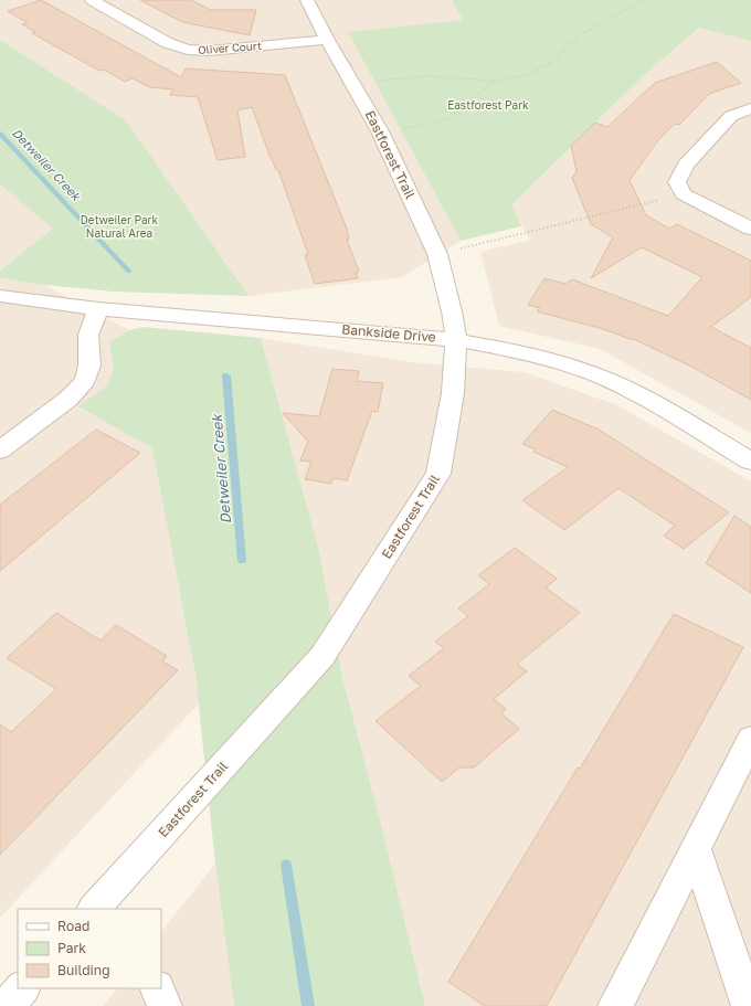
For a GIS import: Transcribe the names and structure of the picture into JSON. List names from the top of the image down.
{
  "streets": {
    "street": ["Oliver Court", "Eastforest Trail", "Bankside Drive"]
  },
  "crossings": [
    ["Oliver Court", "Eastforest Trail"],
    ["Eastforest Trail", "Bankside Drive"]
  ],
  "water": ["Detweiler Creek"],
  "parks": ["Eastforest Park", "Detweiler Park Natural Area"],
  "legend": ["Road", "Park", "Building"]
}
